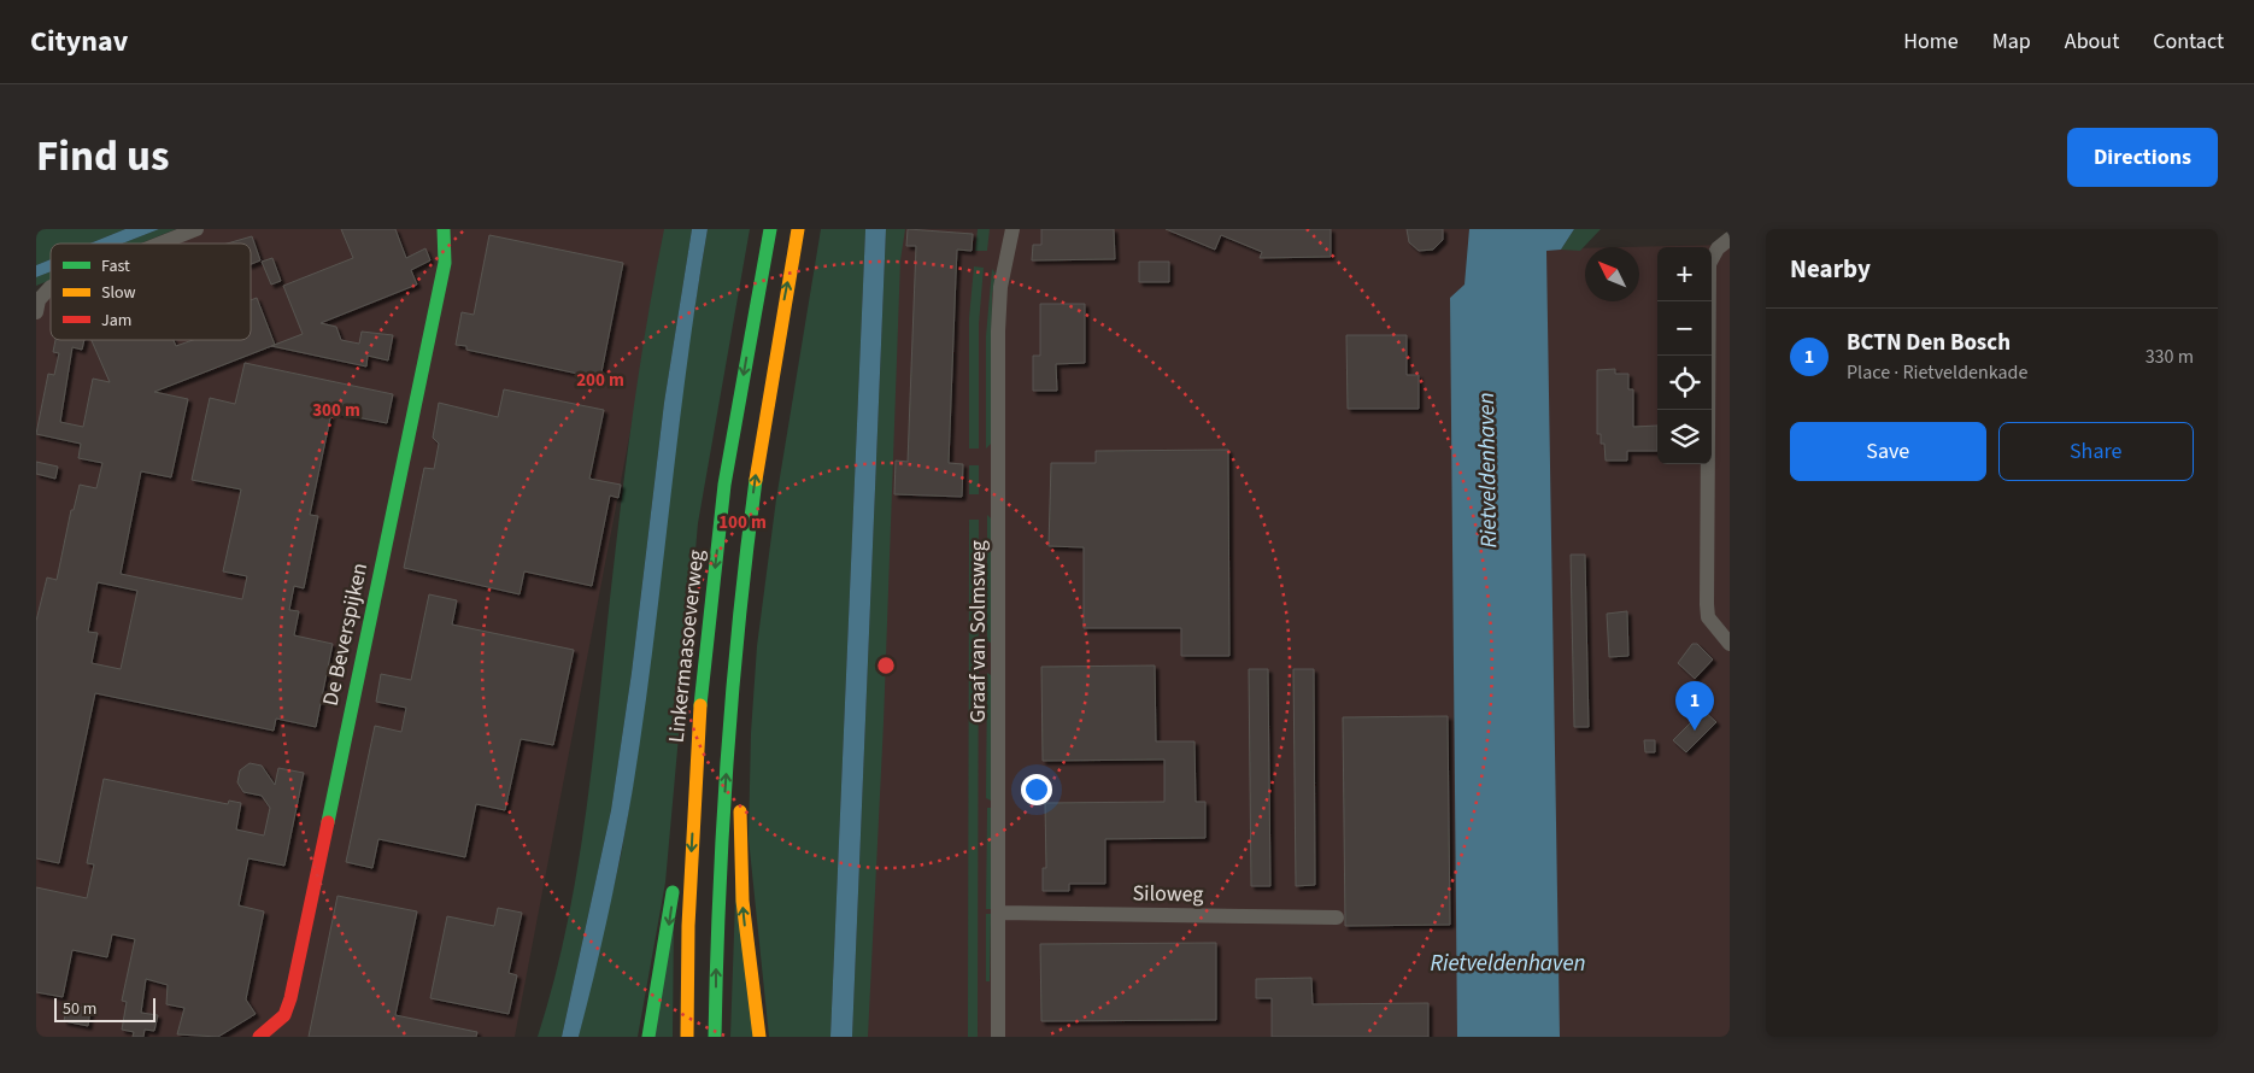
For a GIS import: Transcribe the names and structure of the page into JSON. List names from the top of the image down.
{
  "streets": {
    "main road": ["De Beverspijken", "Linkermaasoeverweg"],
    "street": ["Graaf van Solmsweg", "Siloweg"]
  },
  "crossings": [
    ["Graaf van Solmsweg", "Siloweg"]
  ],
  "water": ["Rietveldenhaven"],
  "legend": ["Fast", "Slow", "Jam"],
  "scale_bar": "50 m",
  "north": "top left",
  "page": {
    "header": "Citynav",
    "nav": [
      "Home",
      "Map",
      "About",
      "Contact"
    ],
    "title": "Find us",
    "buttons": [
      "Directions",
      ["Save", "Share"]
    ],
    "heading": "Nearby",
    "map_buttons": ["+", "−"],
    "list": [
      {
        "mark": "1",
        "name": "BCTN Den Bosch",
        "note": "Place · Rietveldenkade",
        "value": "330 m"
      }
    ],
    "pins": "1",
    "scale": "50 m"
  },
  "rings": ["200 m", "300 m", "100 m"]
}
